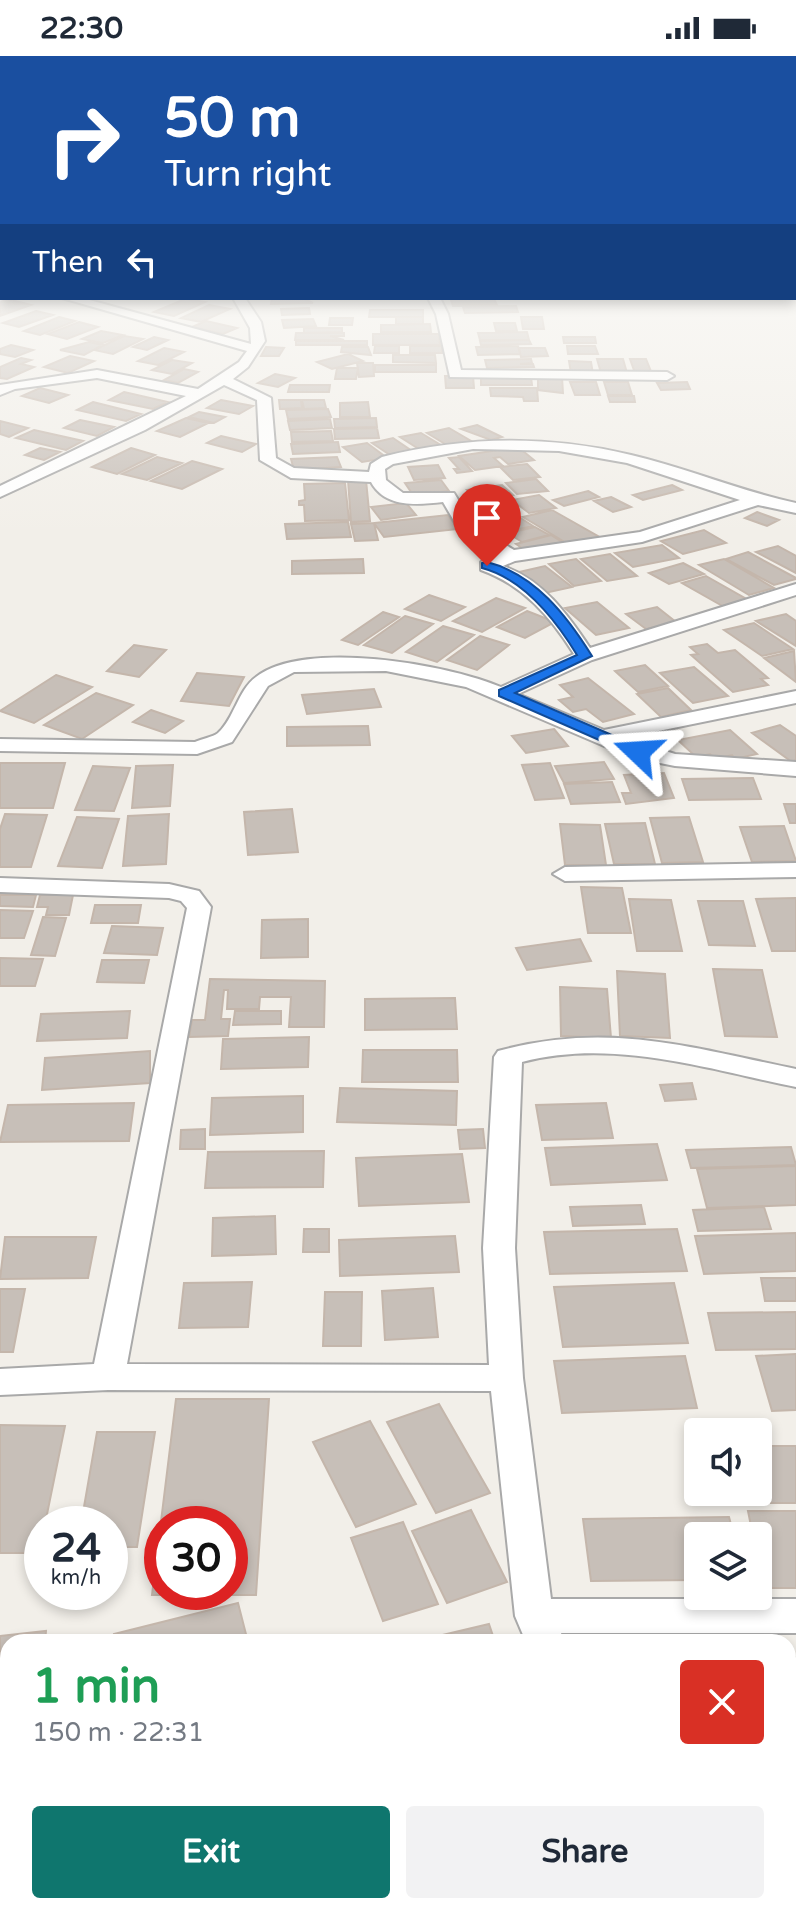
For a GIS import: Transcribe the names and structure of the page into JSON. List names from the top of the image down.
{
  "page": {
    "status": "22:30",
    "turn": ["50 m", "Turn right"],
    "then": "Then",
    "speed": "24 km/h",
    "limit": "30",
    "heading": ["1 min", "150 m · 22:31"],
    "buttons": ["Exit", "Share"]
  }
}
